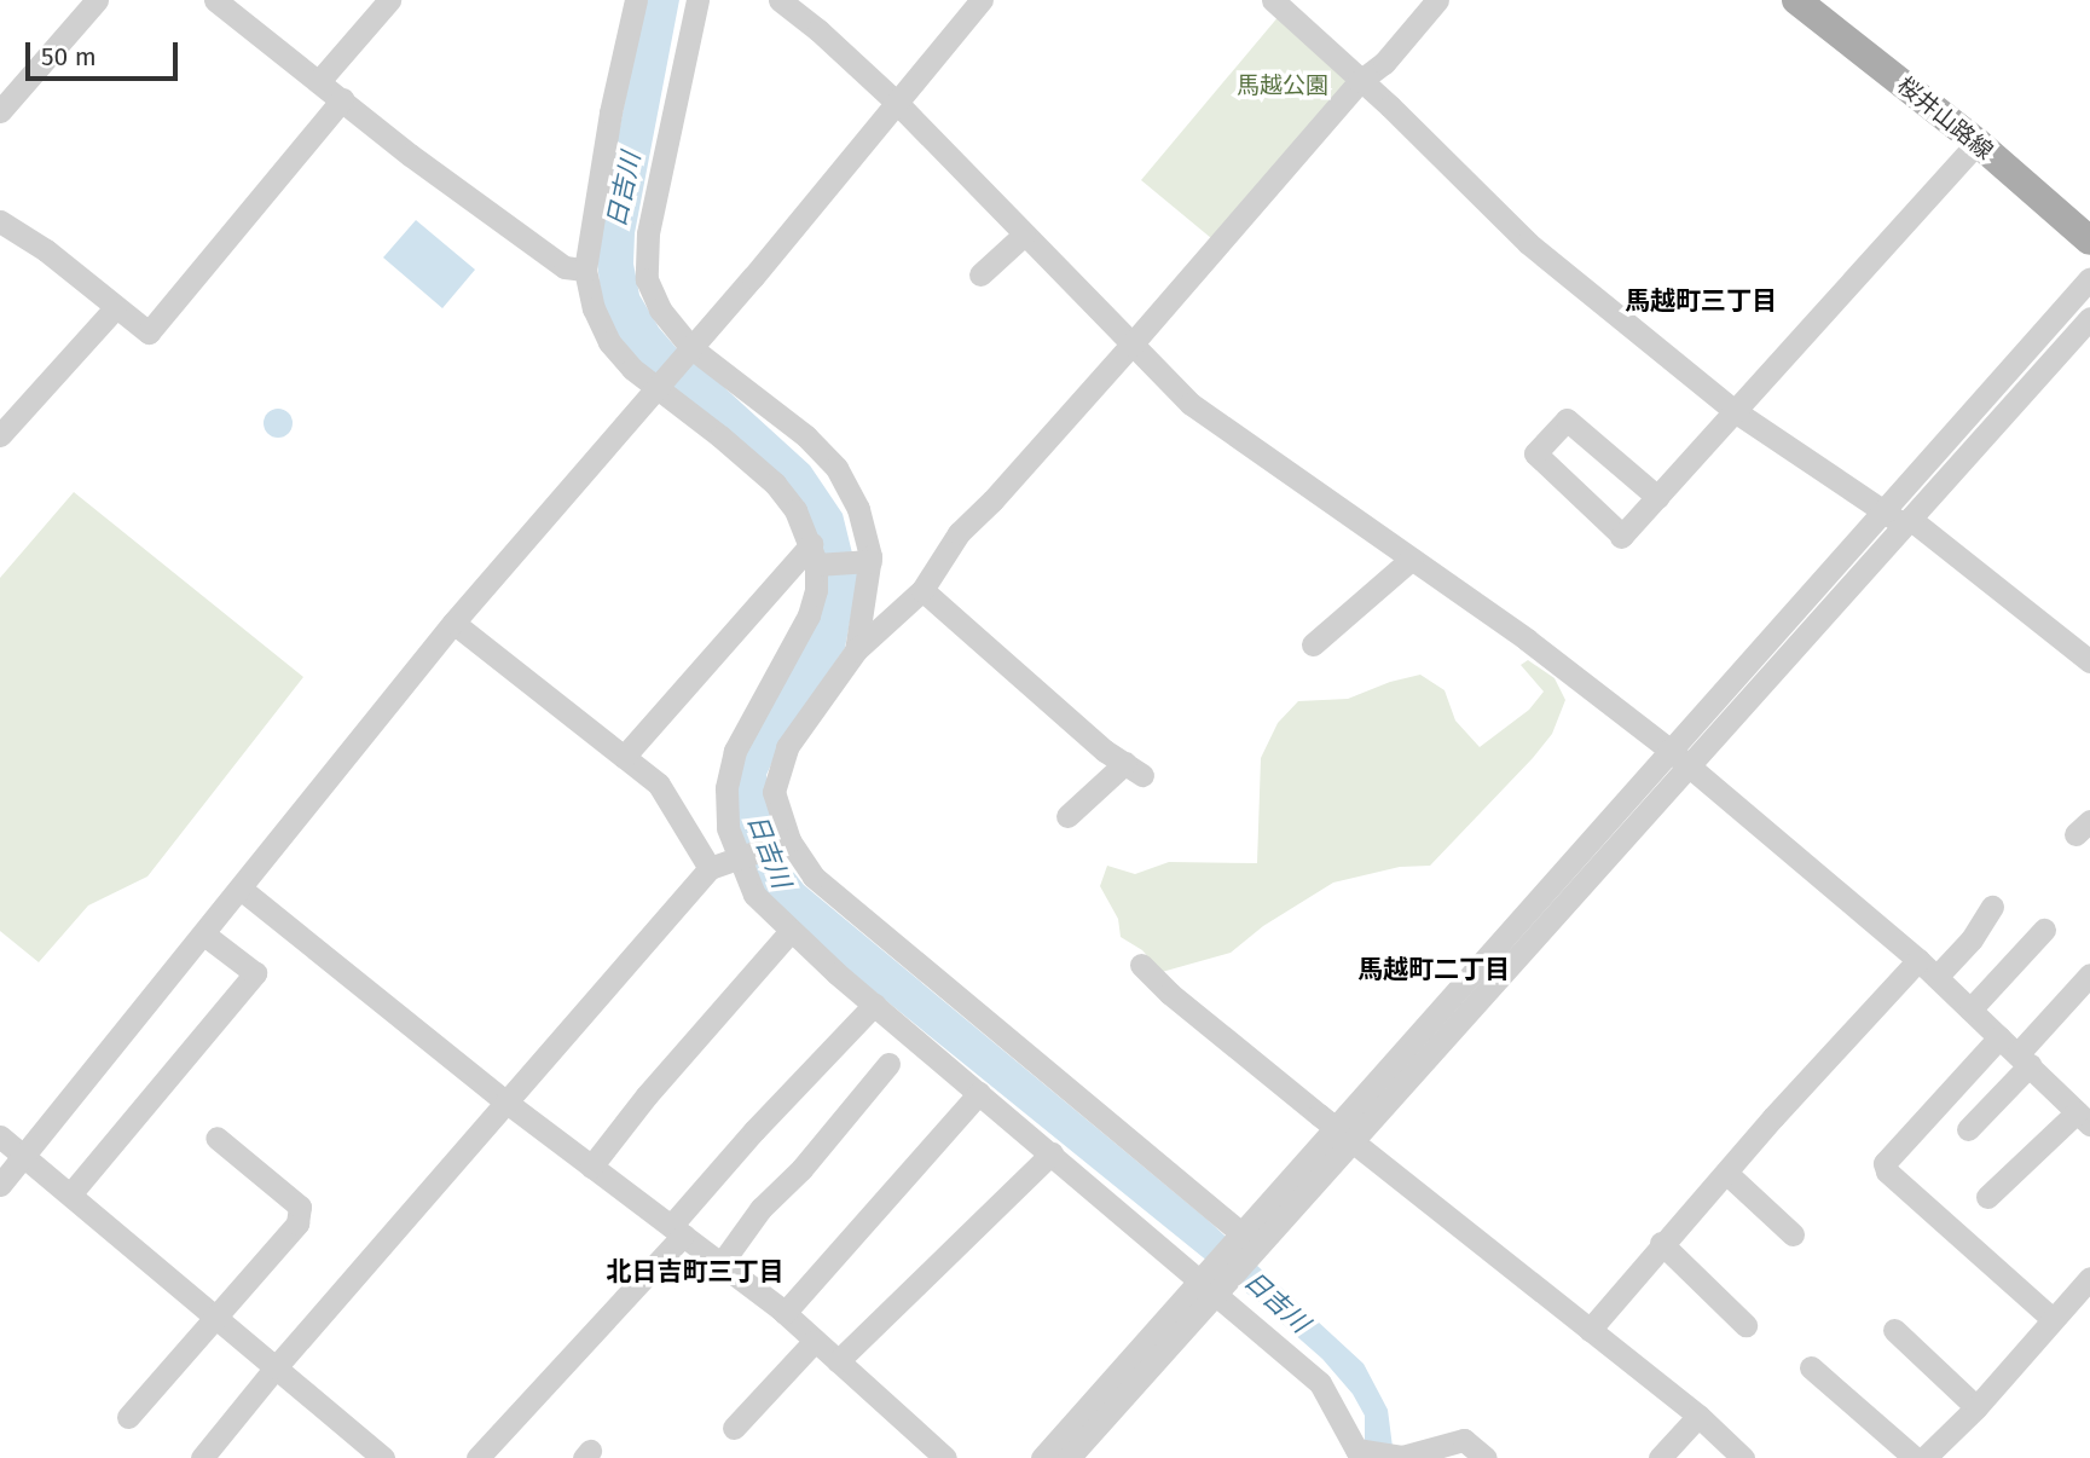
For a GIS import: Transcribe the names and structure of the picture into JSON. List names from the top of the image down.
{
  "streets": {
    "main road": ["桜井山路線"]
  },
  "districts": ["馬越町三丁目", "馬越町二丁目", "北日吉町三丁目"],
  "water": ["日吉川"],
  "parks": ["馬越公園"],
  "scale_bar": "50 m"
}
